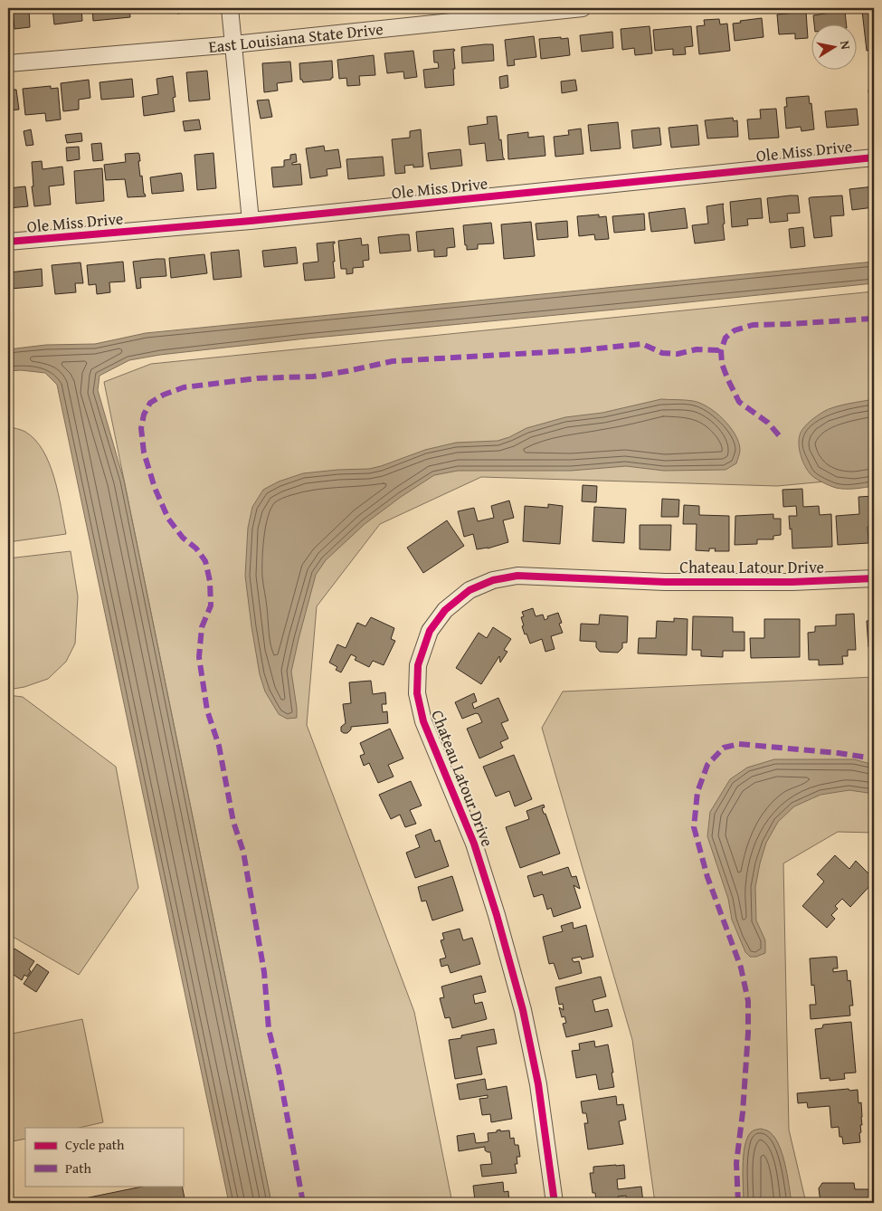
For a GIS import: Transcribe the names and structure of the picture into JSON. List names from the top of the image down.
{
  "streets": {
    "street": ["East Louisiana State Drive", "Ole Miss Drive", "Chateau Latour Drive"]
  },
  "legend": ["Cycle path", "Path"],
  "north": "right"
}
